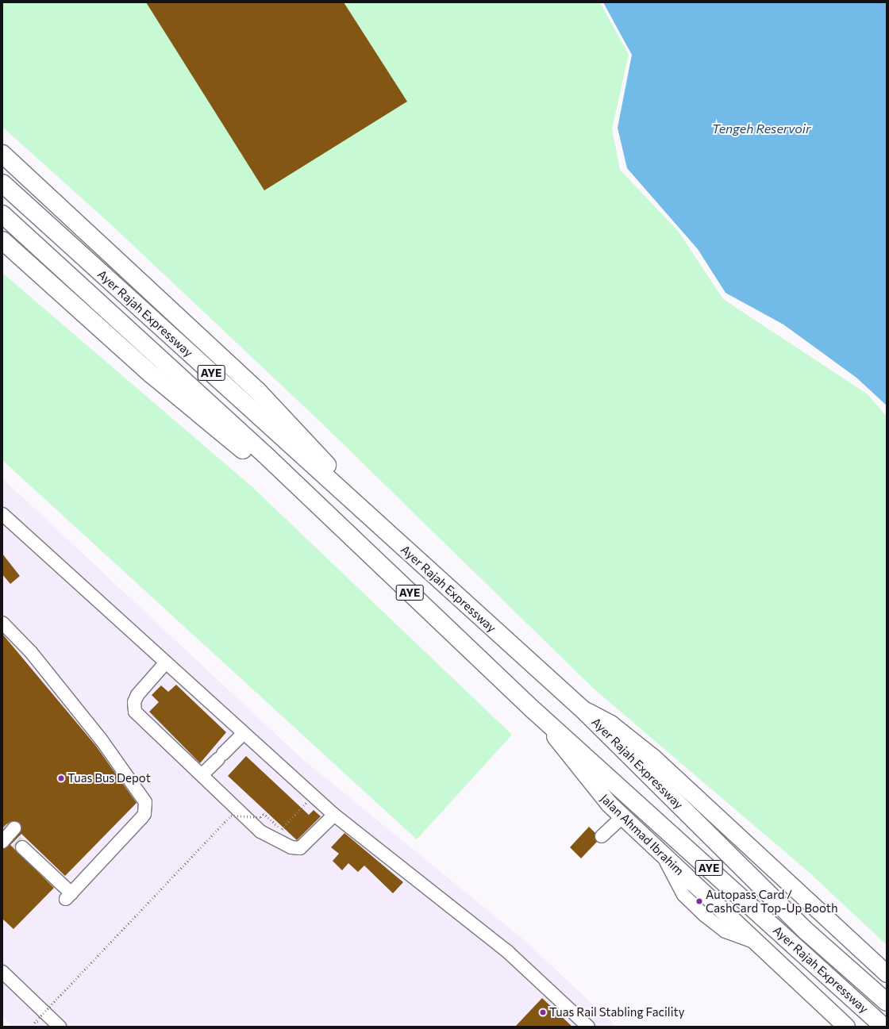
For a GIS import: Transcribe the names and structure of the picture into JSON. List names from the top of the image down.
{
  "streets": {
    "highway": ["Ayer Rajah Expressway", "AYE"],
    "main road": ["Jalan Ahmad Ibrahim"]
  },
  "crossings": [
    ["Ayer Rajah Expressway", "Jalan Ahmad Ibrahim"]
  ],
  "water": ["Tengeh Reservoir"],
  "places": ["Tuas Bus Depot", "Autopass Card / CashCard Top-Up Booth", "Tuas Rail Stabling Facility"]
}
